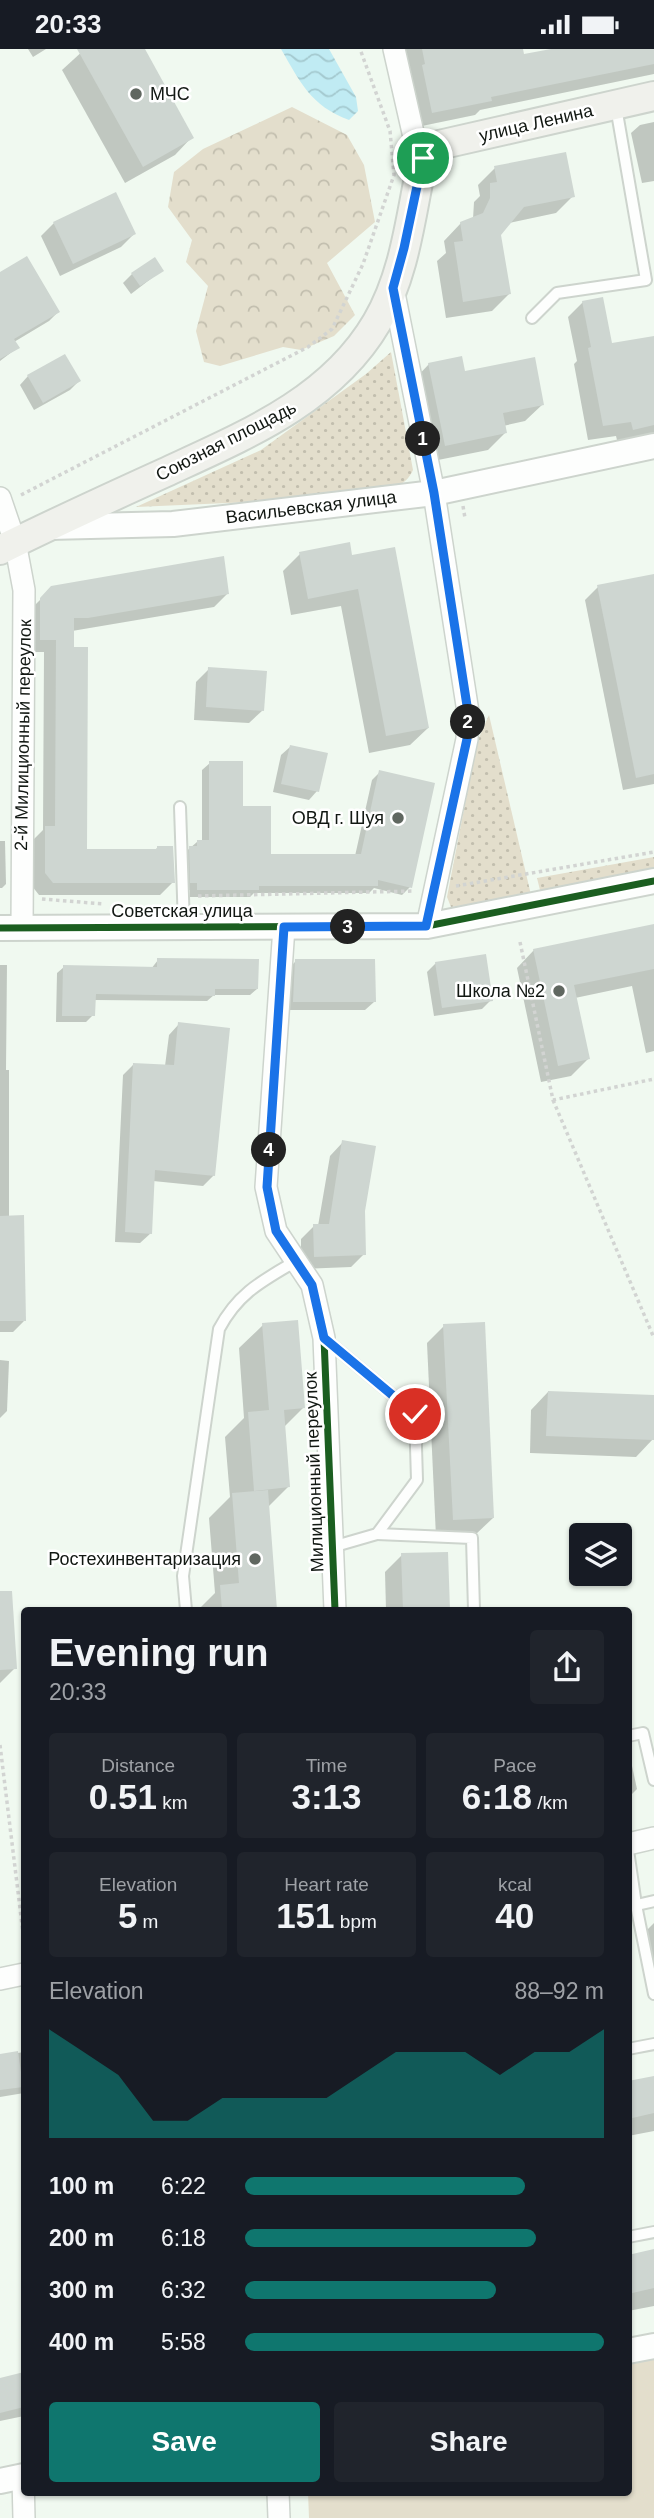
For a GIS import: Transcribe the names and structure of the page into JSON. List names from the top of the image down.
{
  "streets": {
    "main road": ["улица Ленина", "Союзная площадь"],
    "street": [
      "Васильевская улица",
      "2-й Милиционный переулок",
      "Советская улица",
      "Милиционный переулок"
    ]
  },
  "crossings": [
    ["улица Ленина", "Союзная площадь"],
    ["Союзная площадь", "Васильевская улица"],
    ["Союзная площадь", "2-й Милиционный переулок"],
    ["2-й Милиционный переулок", "Советская улица"],
    ["Советская улица", "Милиционный переулок"]
  ],
  "places": [
    "МЧС",
    "ОВД г. Шуя",
    "Школа №2",
    "Ростехинвентаризация"
  ],
  "page": {
    "status": "20:33",
    "pins": [
      "1",
      "2",
      "3",
      "4"
    ],
    "heading": ["Evening run", "20:33"],
    "stats": [
      ["Distance", "0.51 km"],
      ["Time", "3:13"],
      ["Pace", "6:18 /km"],
      ["Elevation", "5 m"],
      ["Heart rate", "151 bpm"],
      ["kcal", "40"]
    ],
    "chart": ["Elevation", "88–92 m"],
    "list": [
      {
        "name": "100 m",
        "note": "6:22"
      },
      {
        "name": "200 m",
        "note": "6:18"
      },
      {
        "name": "300 m",
        "note": "6:32"
      },
      {
        "name": "400 m",
        "note": "5:58"
      }
    ],
    "buttons": ["Save", "Share"]
  }
}
